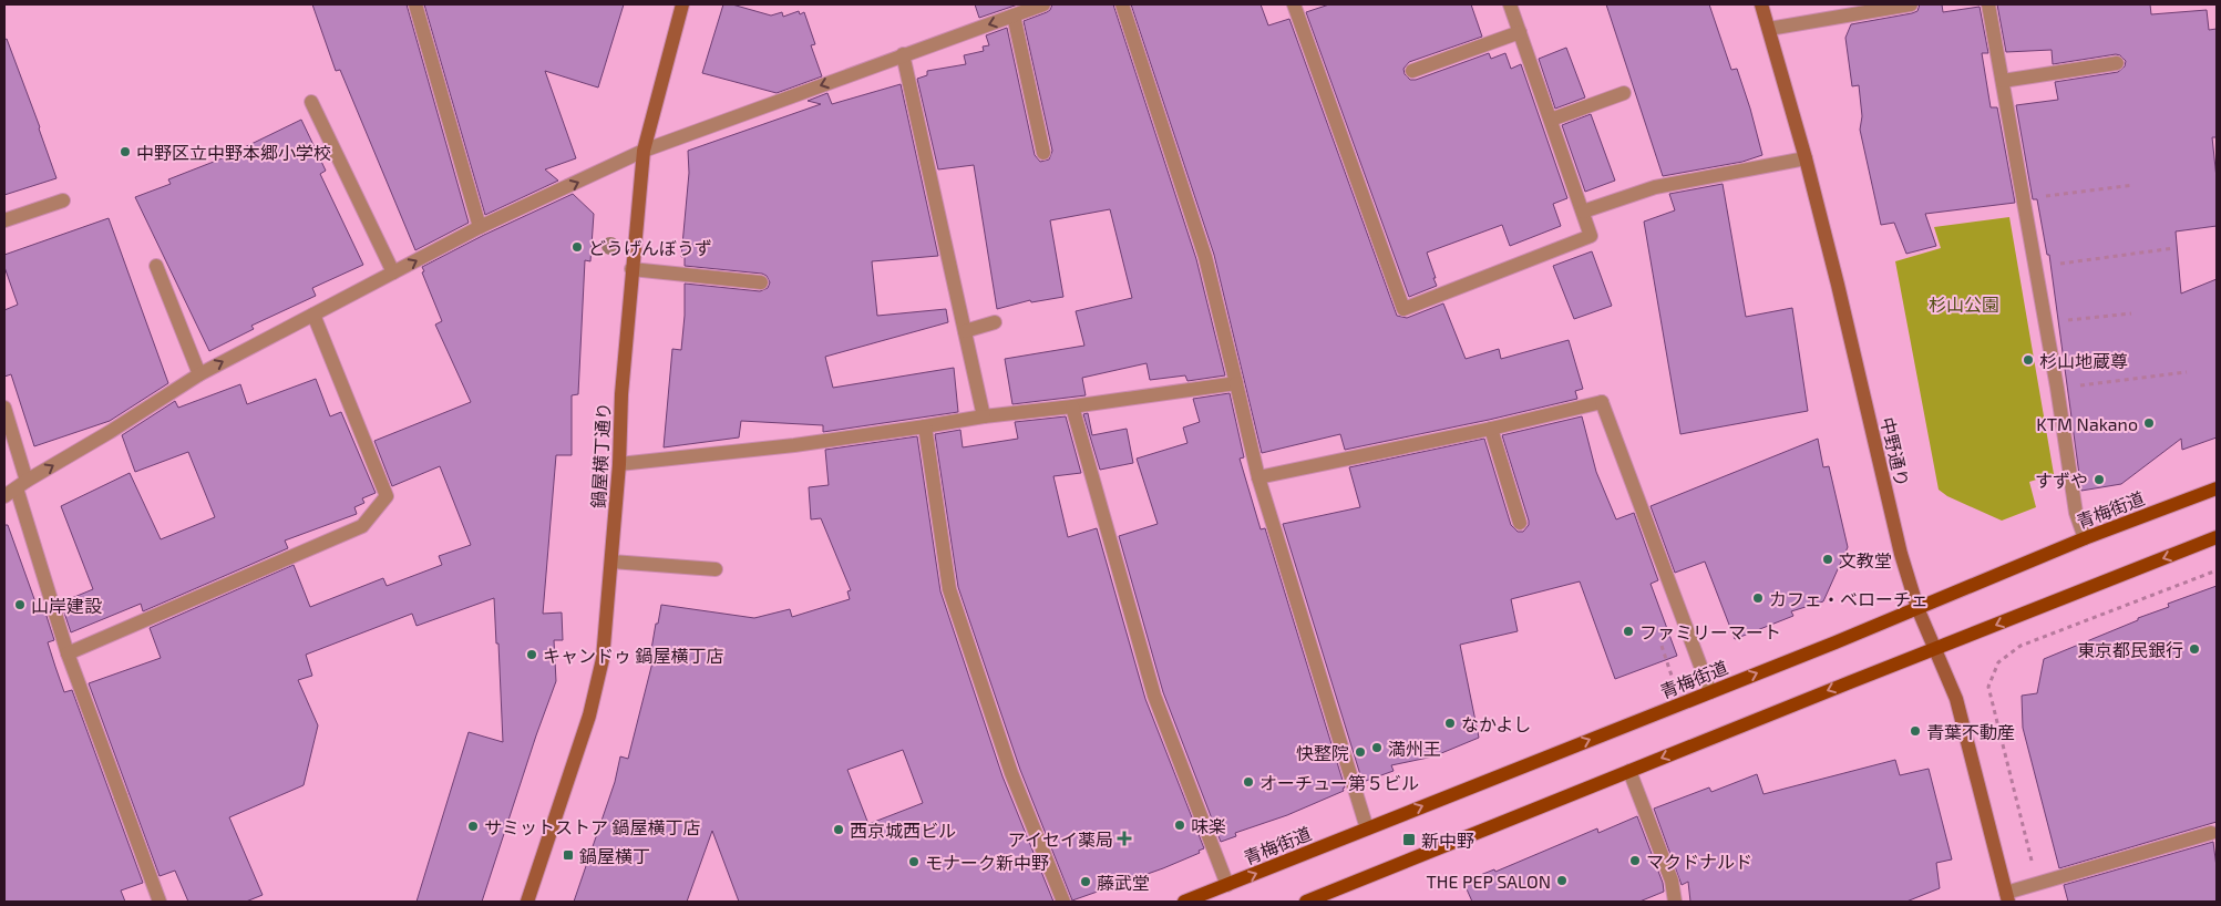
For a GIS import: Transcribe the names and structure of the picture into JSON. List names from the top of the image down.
{
  "streets": {
    "main road": ["青梅街道"],
    "street": ["中野通り", "鍋屋横丁通り"]
  },
  "crossings": [
    ["中野通り", "青梅街道"]
  ],
  "parks": ["杉山公園"],
  "places": {
    "other": [
      "中野区立中野本郷小学校",
      "どうげんぼうず",
      "杉山地蔵尊",
      "KTM Nakano",
      "すずや",
      "文教堂",
      "カフェ・ベローチェ",
      "山岸建設",
      "ファミリーマート",
      "東京都民銀行",
      "キャンドゥ 鍋屋横丁店",
      "なかよし",
      "青葉不動産",
      "満州王",
      "快整院",
      "オーチュー第５ビル",
      "味楽",
      "サミットストア 鍋屋横丁店",
      "西京城西ビル",
      "マクドナルド",
      "モナーク新中野",
      "THE PEP SALON",
      "藤武堂"
    ],
    "health": ["アイセイ薬局"],
    "transit": ["新中野", "鍋屋横丁"]
  }
}
